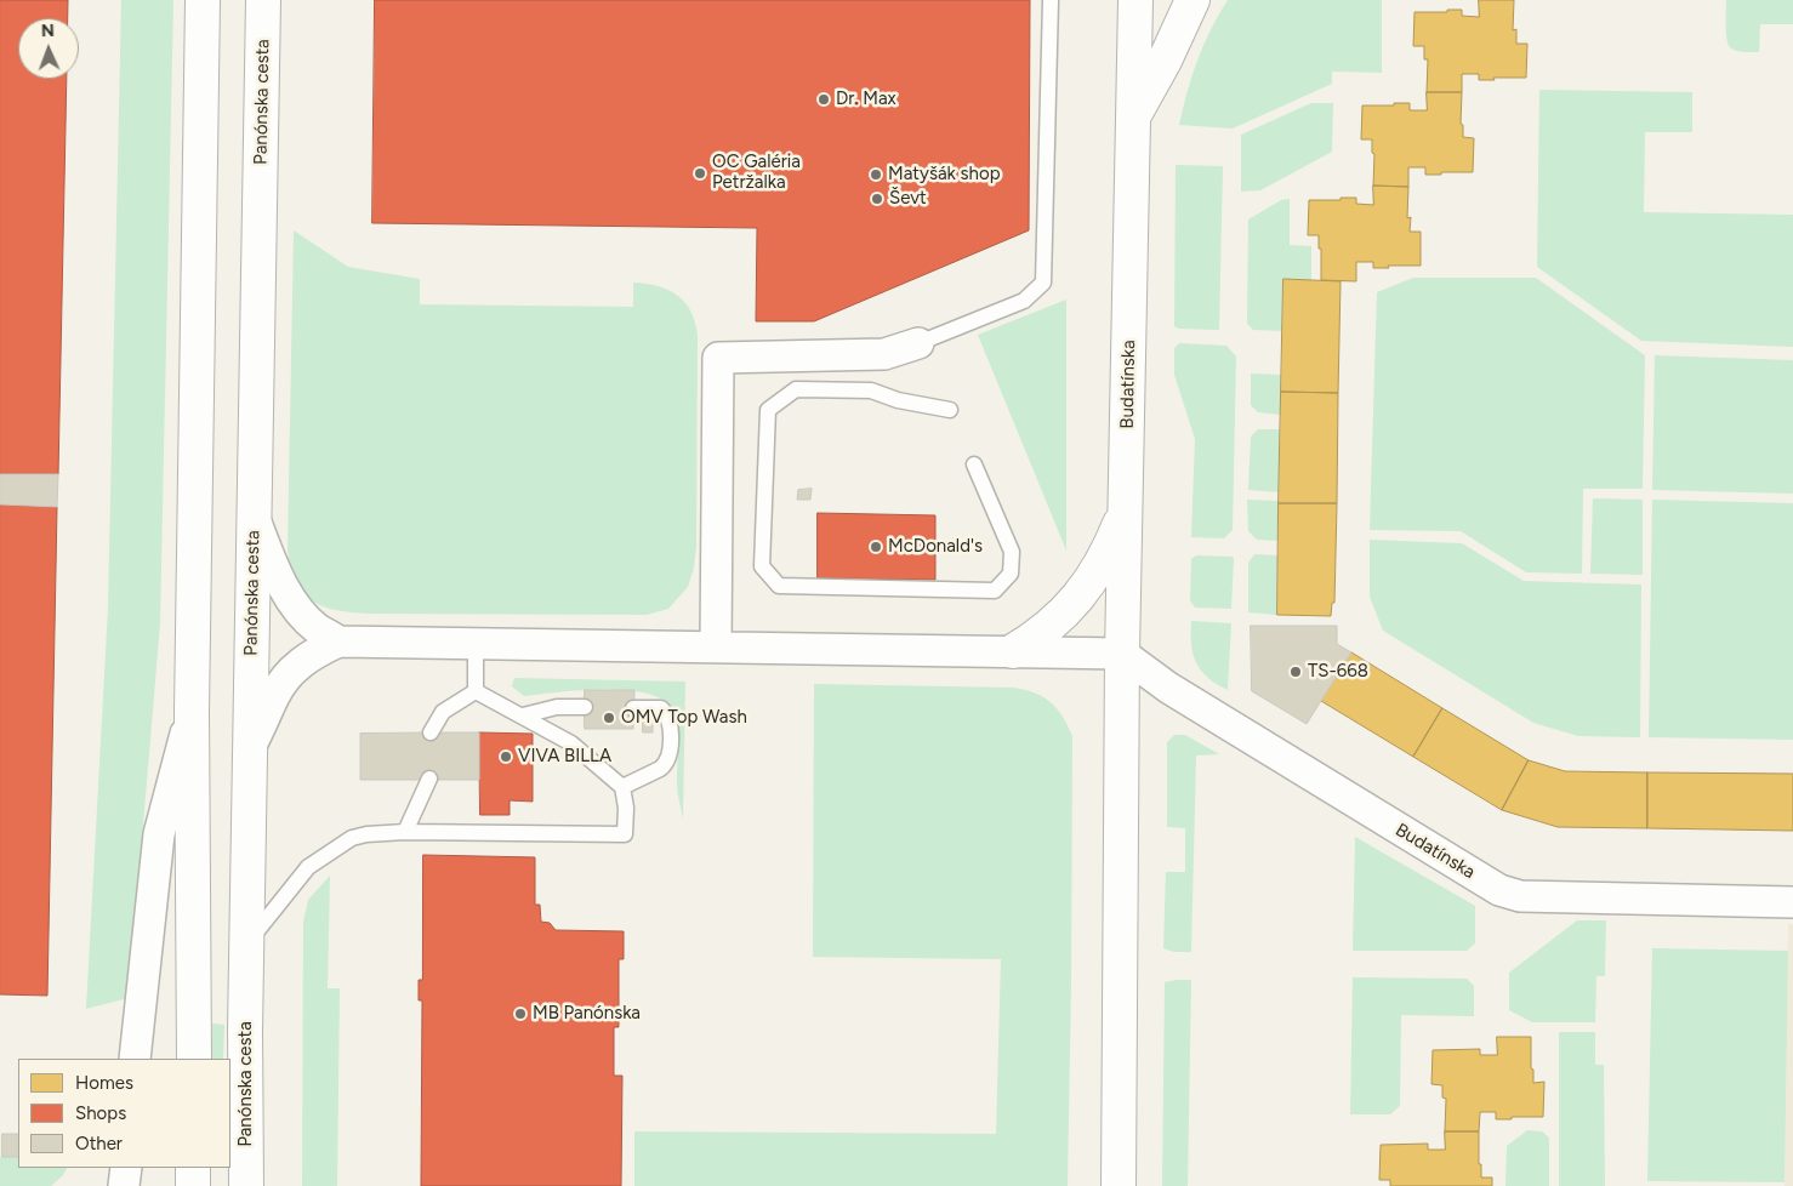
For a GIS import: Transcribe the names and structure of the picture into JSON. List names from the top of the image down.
{
  "streets": {
    "main road": ["Panónska cesta", "Budatínska"]
  },
  "places": [
    "Dr. Max",
    "OC Galéria Petržalka",
    "Matyšák shop",
    "Ševt",
    "McDonald's",
    "TS-668",
    "OMV Top Wash",
    "VIVA BILLA",
    "MB Panónska"
  ],
  "legend": ["Homes", "Shops", "Other"],
  "north": "top"
}
